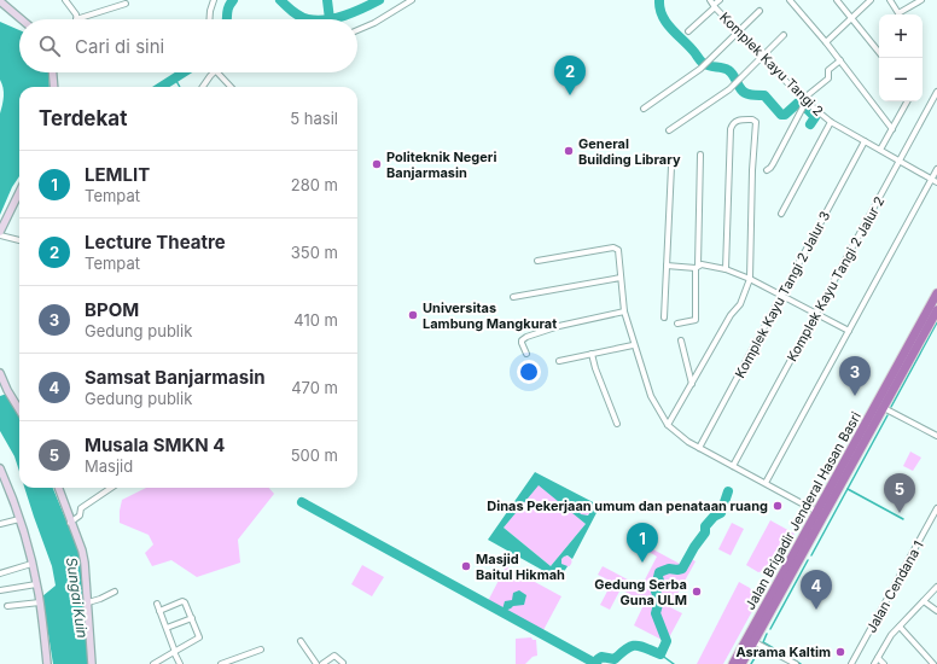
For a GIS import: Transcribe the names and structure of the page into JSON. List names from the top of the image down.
{
  "streets": {
    "highway": ["Jalan Brigadir Jenderal Hasan Basri"],
    "street": [
      "Komplek Kayu Tangi 2",
      "Komplek Kayu Tangi 2 Jalur 2",
      "Komplek Kayu Tangi 2 Jalur 3",
      "Jalan Cendana 1"
    ]
  },
  "crossings": [
    ["Komplek Kayu Tangi 2", "Komplek Kayu Tangi 2 Jalur 2"],
    ["Komplek Kayu Tangi 2", "Komplek Kayu Tangi 2 Jalur 3"]
  ],
  "water": ["Sungai Kuin"],
  "places": [
    "General Building Library",
    "Politeknik Negeri Banjarmasin",
    "Universitas Lambung Mangkurat",
    "Dinas Pekerjaan umum dan penataan ruang",
    "Masjid Baitul Hikmah",
    "Gedung Serba Guna ULM",
    "Asrama Kaltim"
  ],
  "page": {
    "map_buttons": ["+", "−"],
    "search": "Cari di sini",
    "pins": [
      "2",
      "3",
      "5",
      "1",
      "4"
    ],
    "heading": ["Terdekat", "5 hasil"],
    "list": [
      {
        "mark": "1",
        "name": "LEMLIT",
        "note": "Tempat",
        "value": "280 m"
      },
      {
        "mark": "2",
        "name": "Lecture Theatre",
        "note": "Tempat",
        "value": "350 m"
      },
      {
        "mark": "3",
        "name": "BPOM",
        "note": "Gedung publik",
        "value": "410 m"
      },
      {
        "mark": "4",
        "name": "Samsat Banjarmasin",
        "note": "Gedung publik",
        "value": "470 m"
      },
      {
        "mark": "5",
        "name": "Musala SMKN 4",
        "note": "Masjid",
        "value": "500 m"
      }
    ]
  }
}
